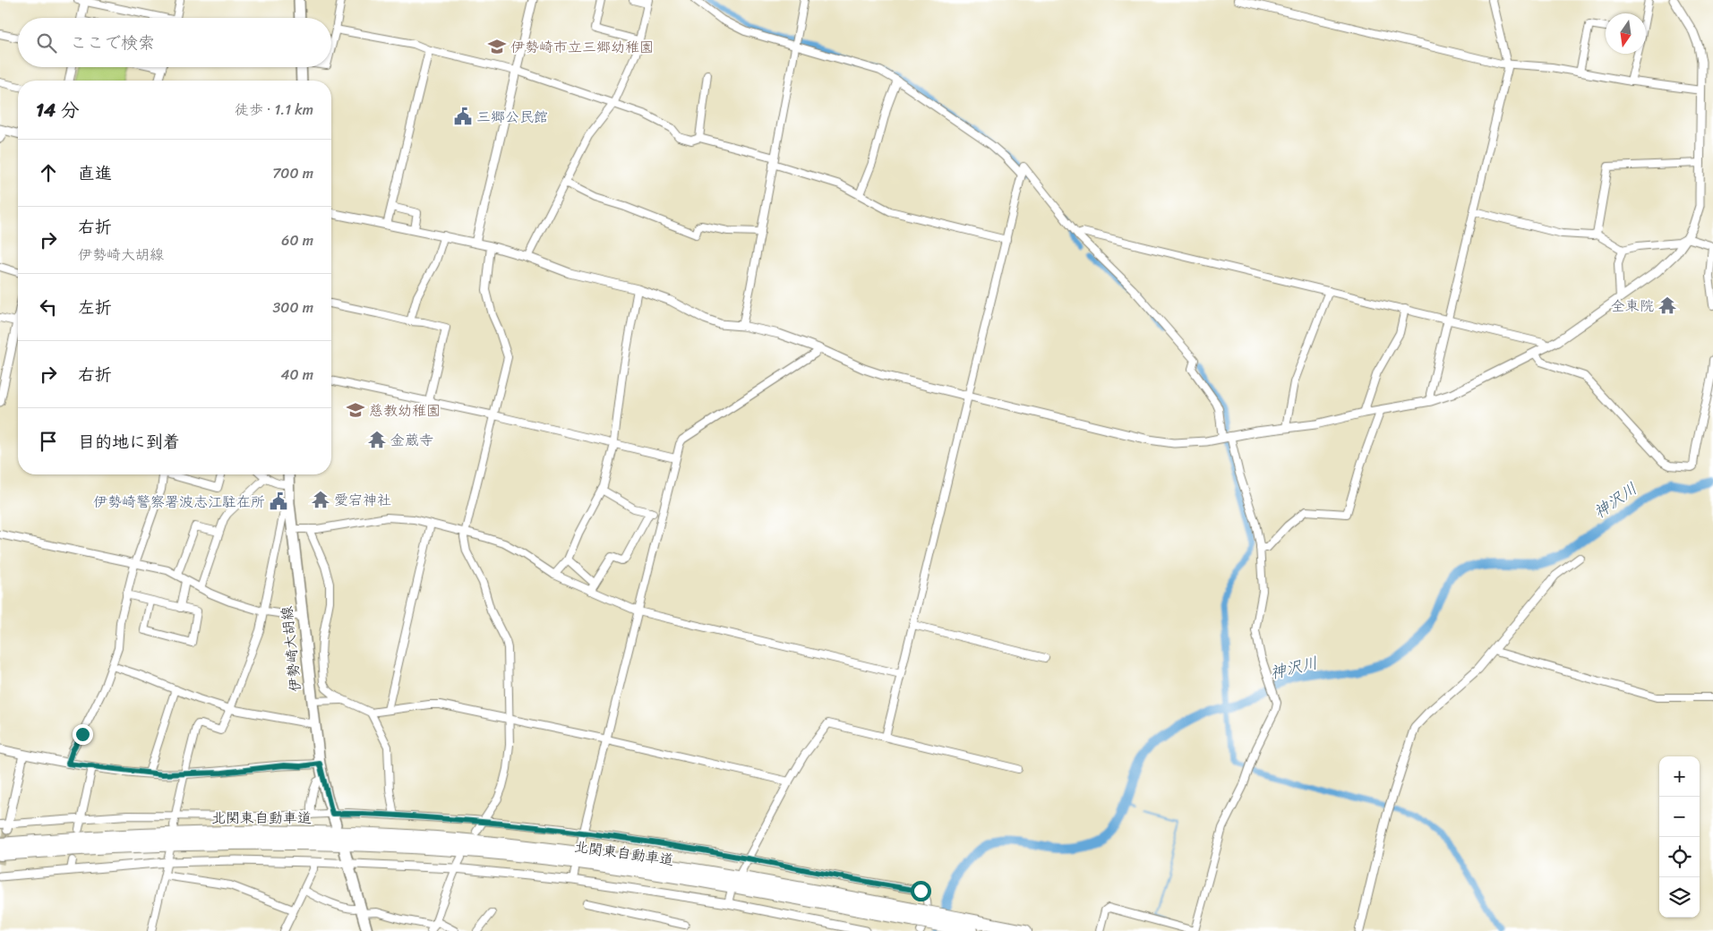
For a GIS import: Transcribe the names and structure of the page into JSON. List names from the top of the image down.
{
  "streets": {
    "highway": ["北関東自動車道"],
    "main road": ["伊勢崎大胡線"]
  },
  "water": ["神沢川"],
  "places": {
    "school or university": ["伊勢崎市立三郷幼稚園", "慈教幼稚園"],
    "public building": ["三郷公民館", "伊勢崎警察署波志江駐在所"],
    "temple": ["全東院", "金蔵寺", "愛宕神社"]
  },
  "north": "bottom",
  "page": {
    "search": "ここで検索",
    "heading": ["14 分", "徒歩 · 1.1 km"],
    "list": [
      ["直進", "700 m"],
      ["右折", "伊勢崎大胡線", "60 m"],
      ["左折", "300 m"],
      ["右折", "40 m"],
      "目的地に到着"
    ],
    "map_buttons": ["+", "−"]
  }
}
